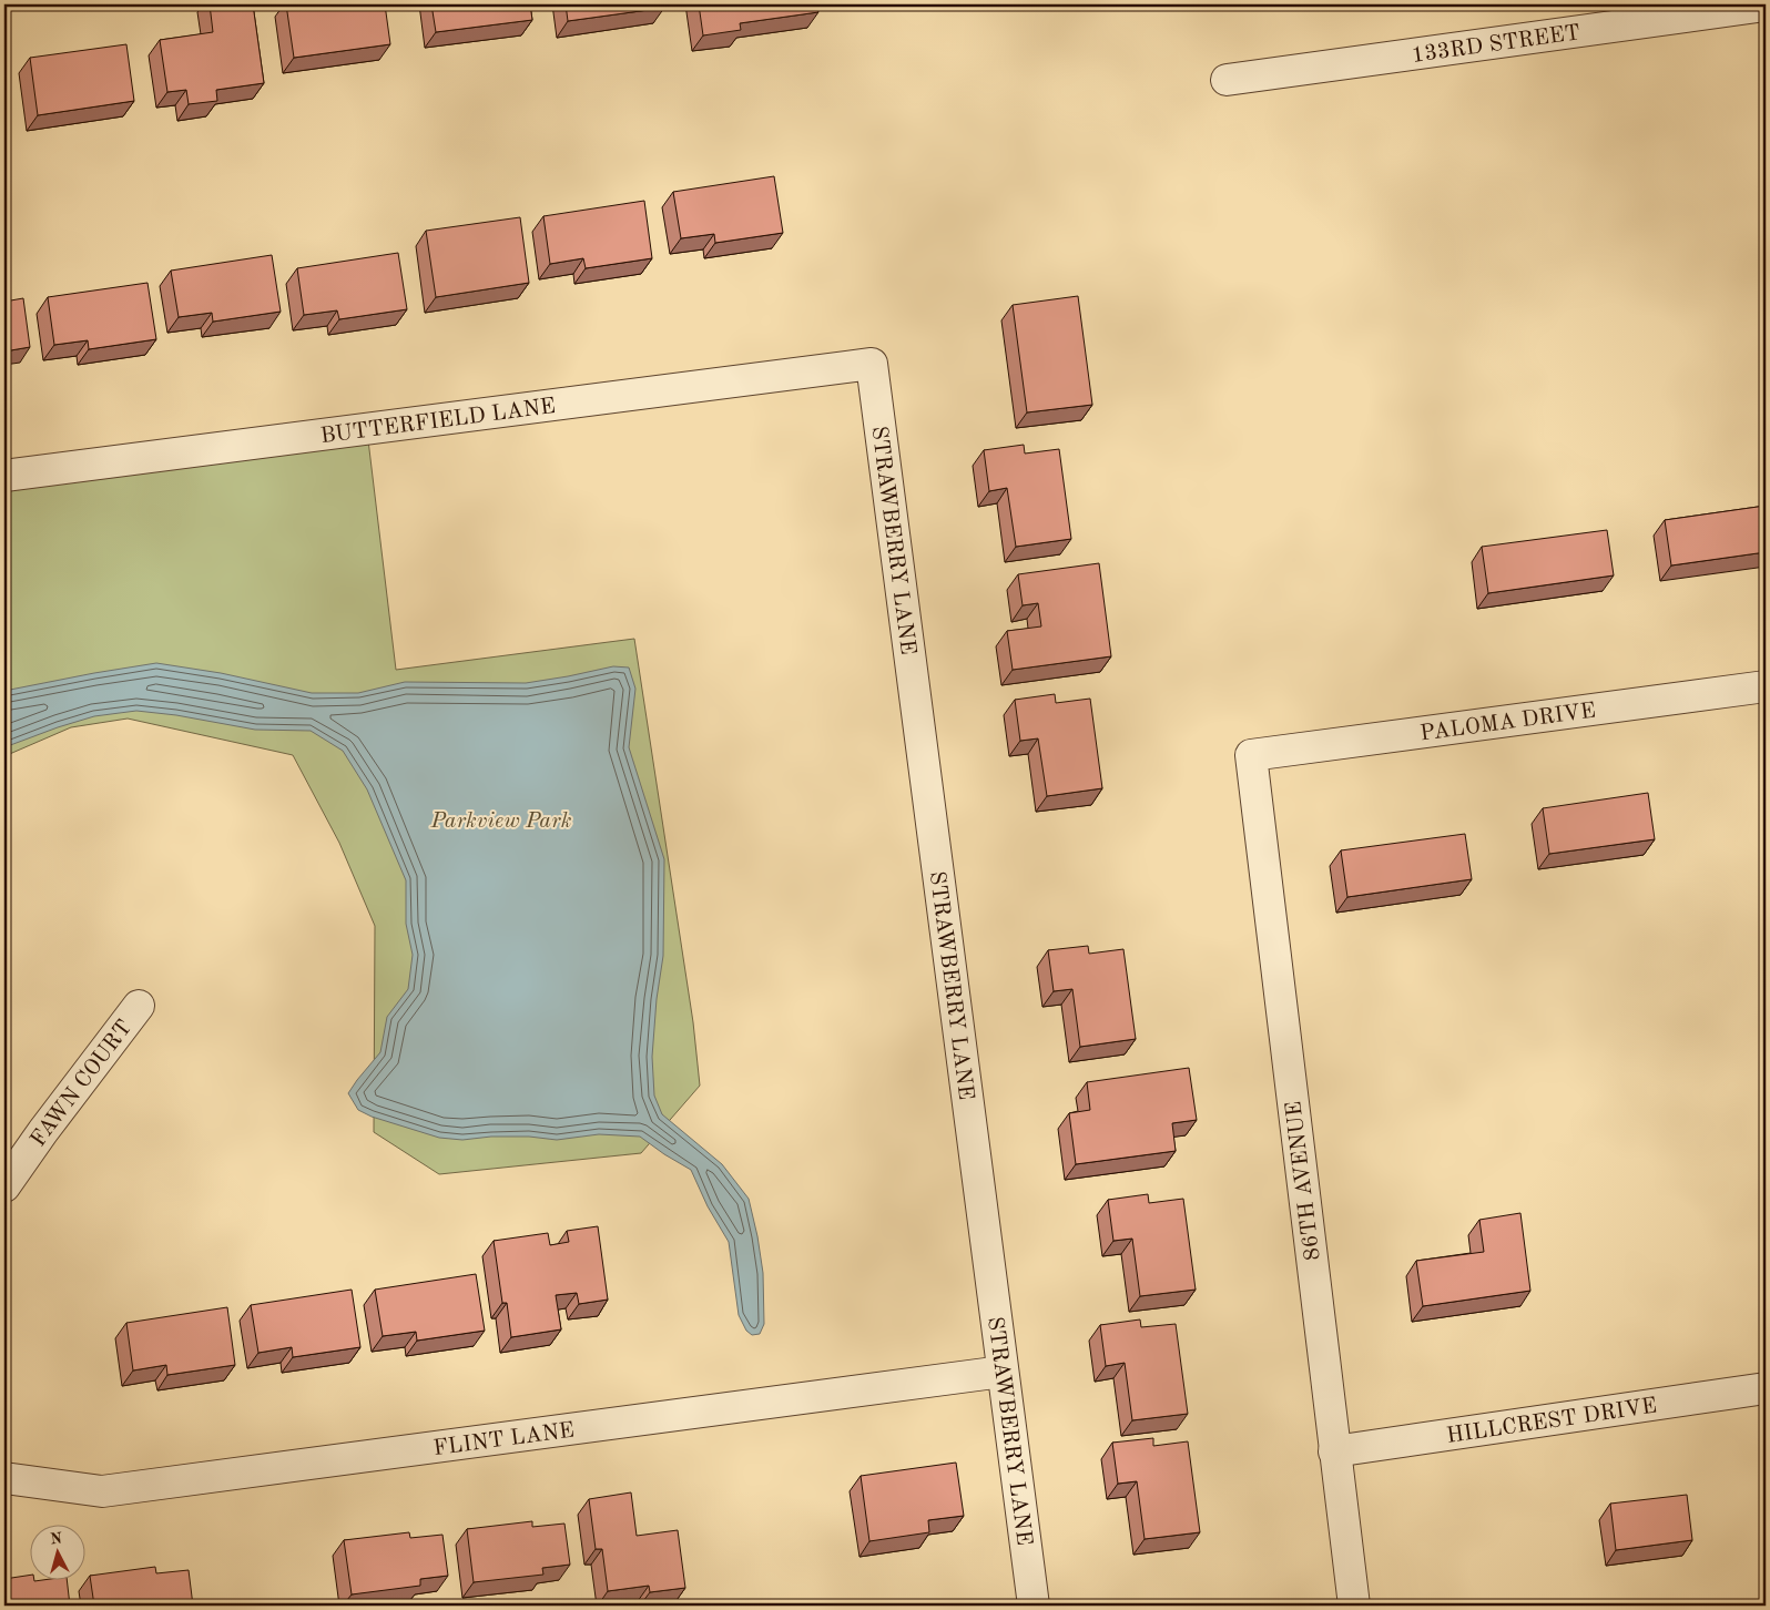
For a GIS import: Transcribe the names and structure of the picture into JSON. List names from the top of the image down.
{
  "streets": {
    "street": [
      "133RD STREET",
      "BUTTERFIELD LANE",
      "STRAWBERRY LANE",
      "PALOMA DRIVE",
      "FAWN COURT",
      "86TH AVENUE",
      "HILLCREST DRIVE",
      "FLINT LANE"
    ]
  },
  "crossings": [
    ["BUTTERFIELD LANE", "STRAWBERRY LANE"],
    ["STRAWBERRY LANE", "FLINT LANE"],
    ["PALOMA DRIVE", "86TH AVENUE"],
    ["86TH AVENUE", "HILLCREST DRIVE"]
  ],
  "parks": ["Parkview Park"],
  "north": "top"
}
